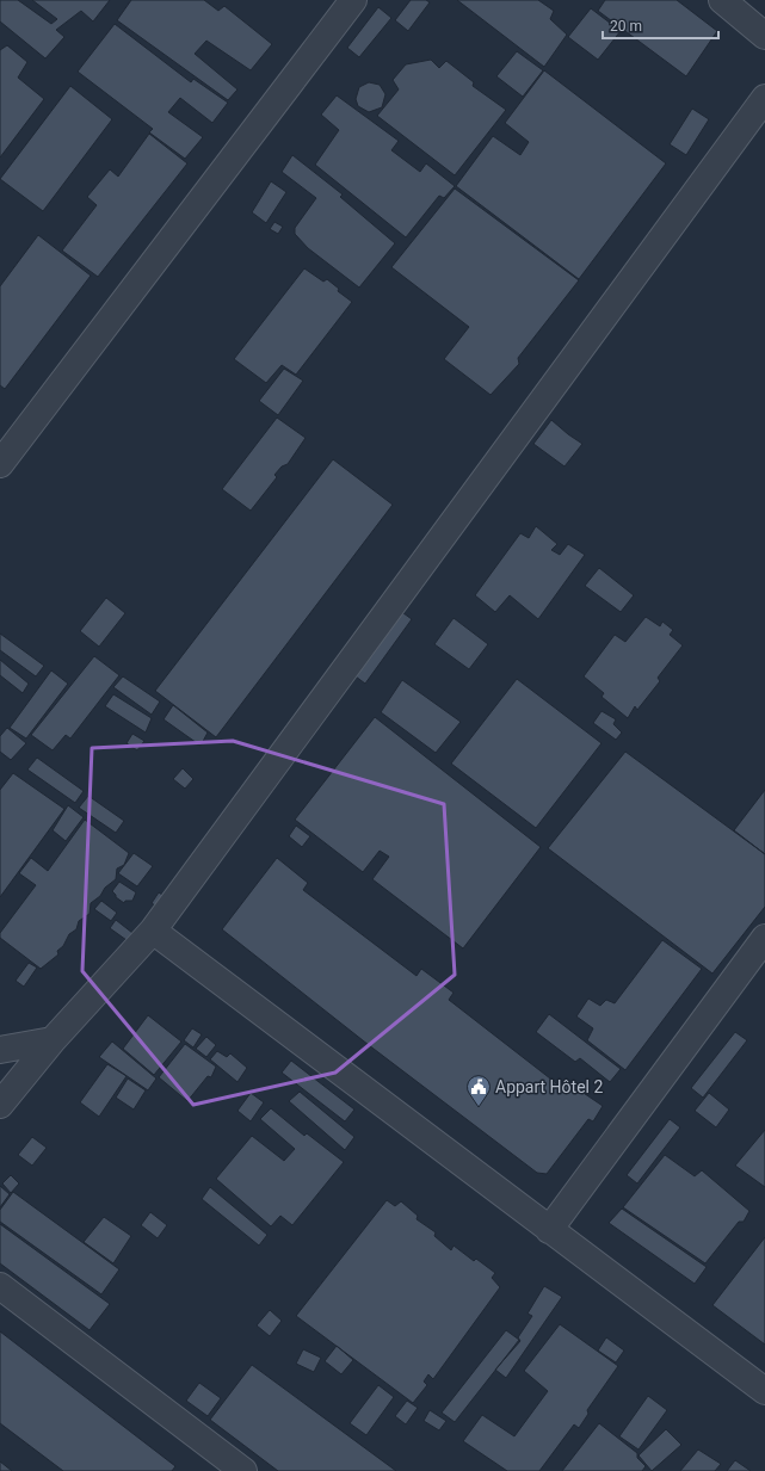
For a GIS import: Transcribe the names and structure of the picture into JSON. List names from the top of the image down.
{
  "places": {
    "public building": ["Appart Hôtel 2"]
  },
  "scale_bar": "20 m"
}
